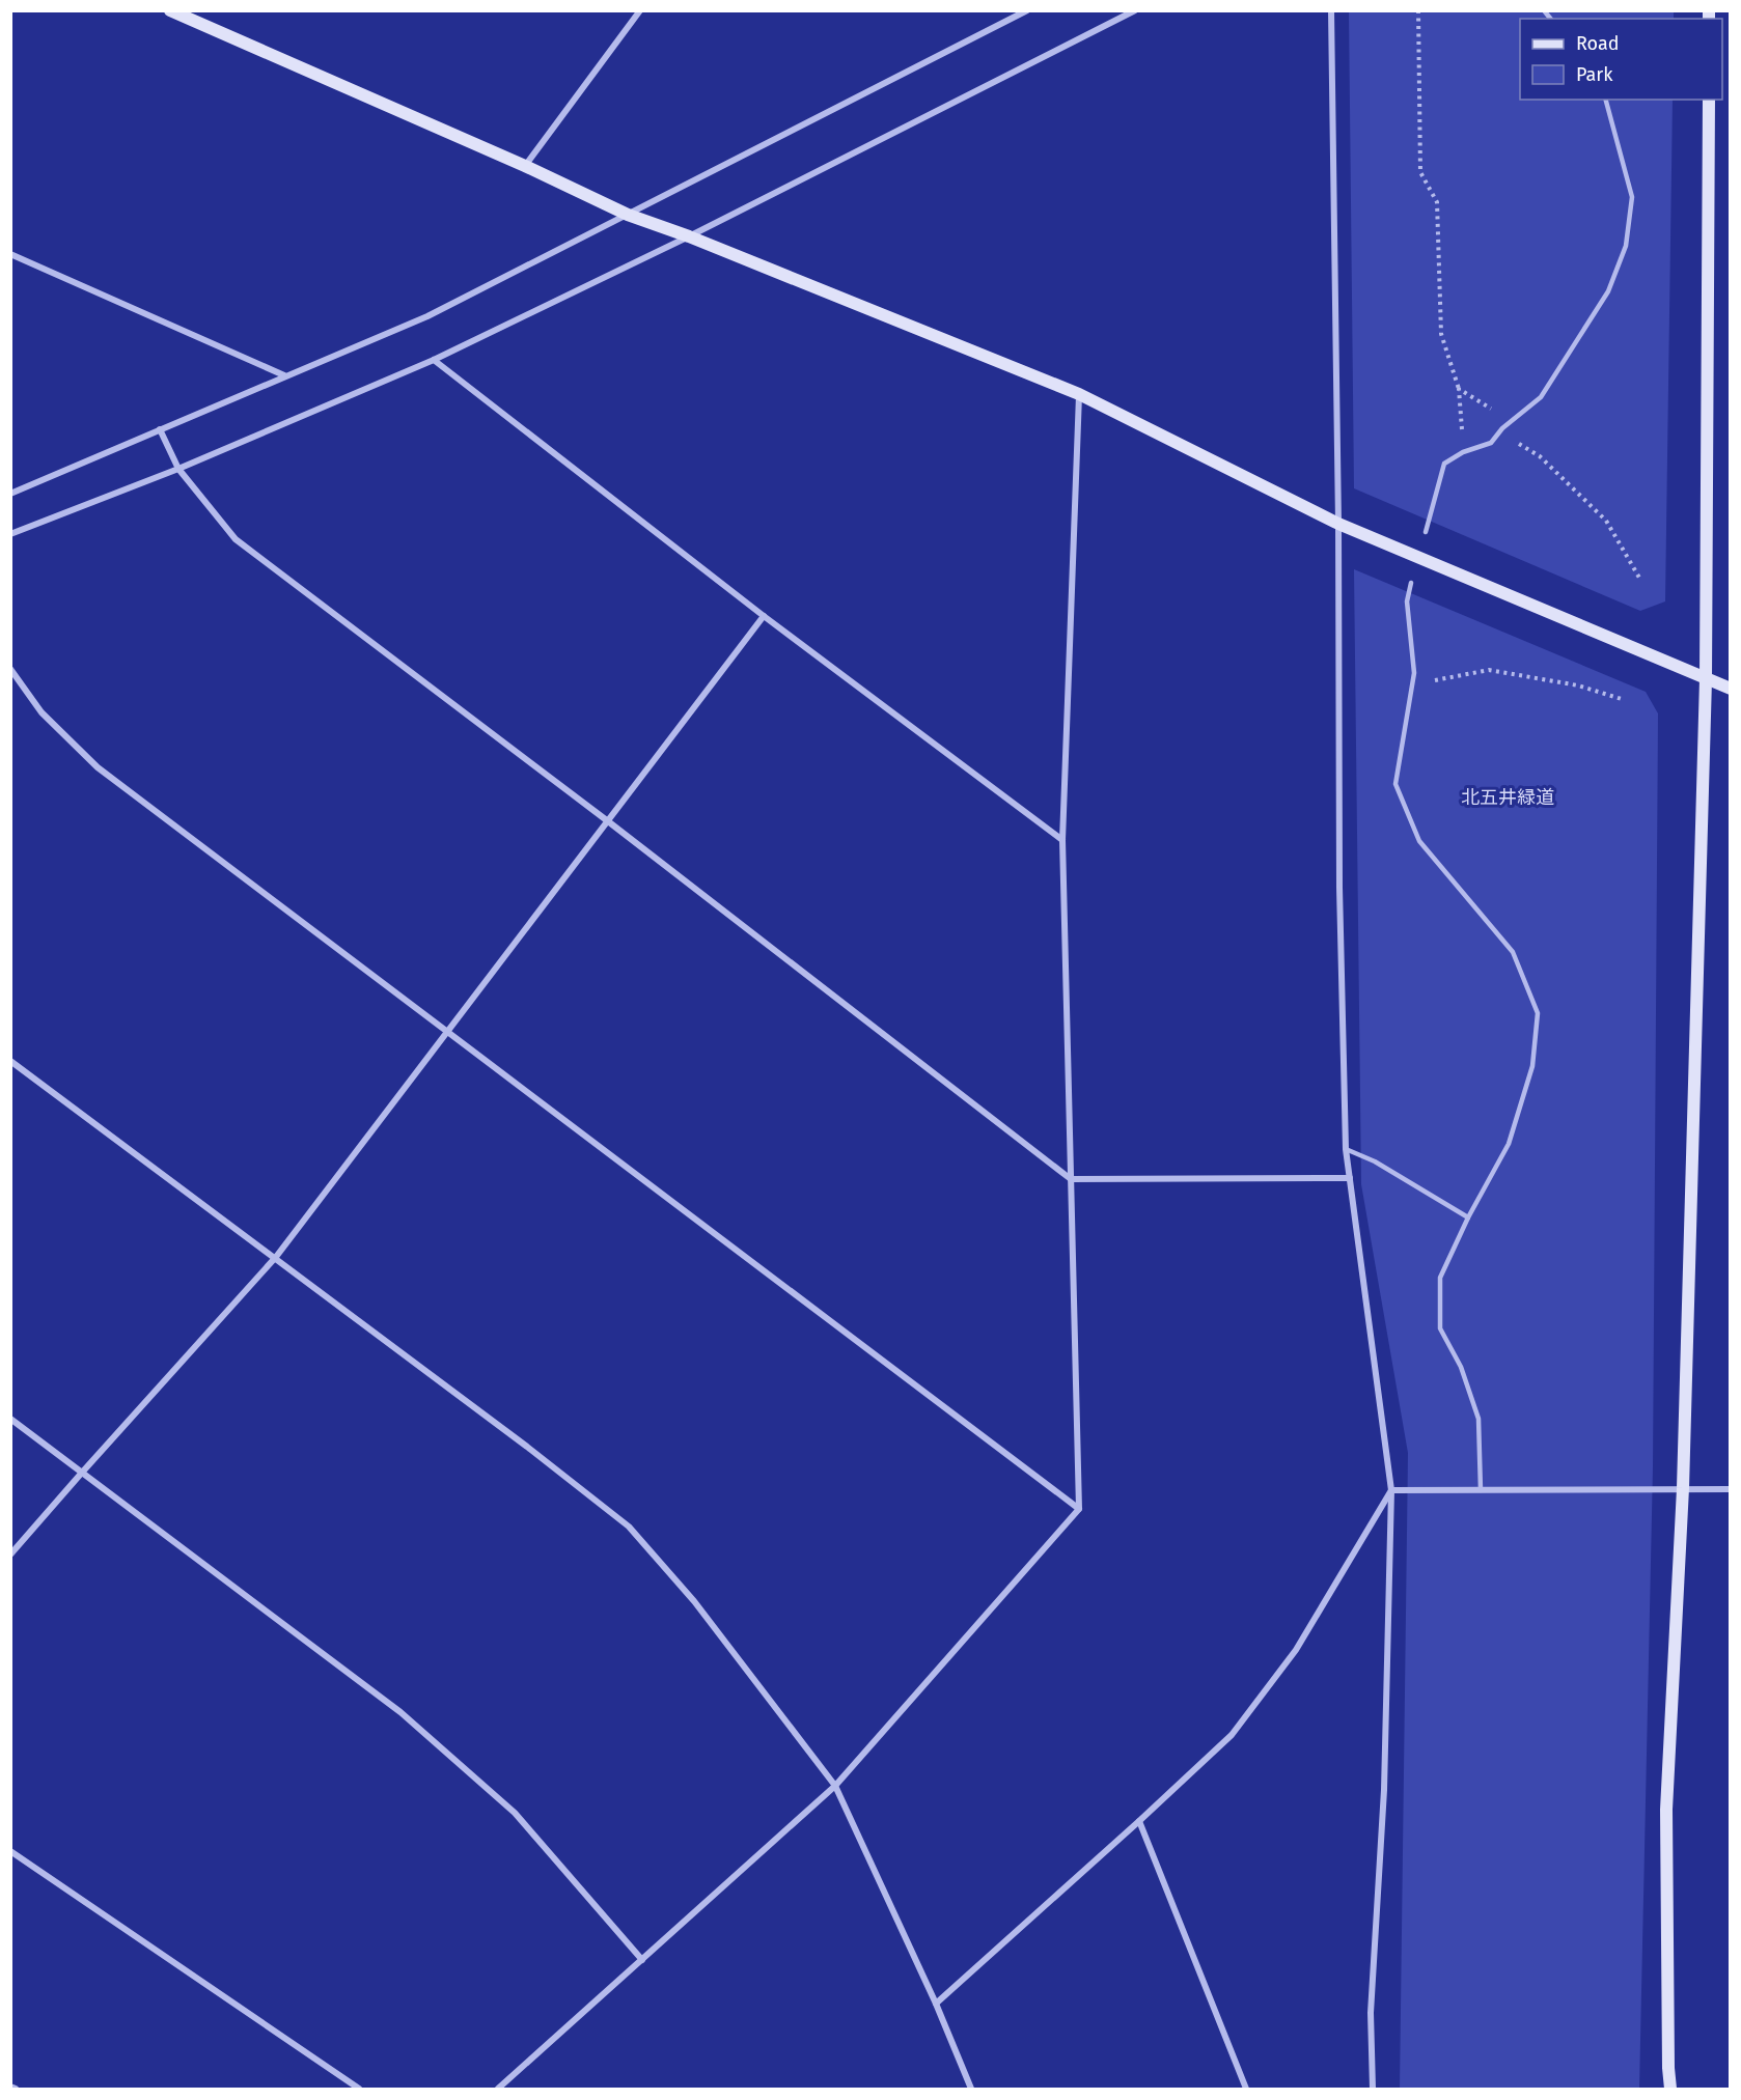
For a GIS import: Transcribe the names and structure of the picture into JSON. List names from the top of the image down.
{
  "parks": ["北五井緑道"],
  "legend": ["Road", "Park"]
}
